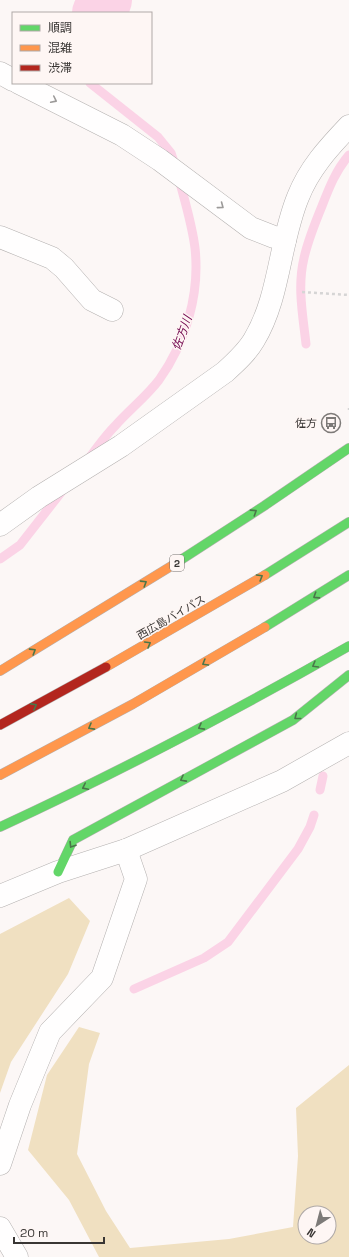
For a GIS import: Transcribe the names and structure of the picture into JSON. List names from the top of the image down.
{
  "streets": {
    "highway": ["2", "西広島バイパス"]
  },
  "water": ["佐方川"],
  "places": {
    "bus stop": ["佐方"]
  },
  "legend": ["順調", "混雑", "渋滞"],
  "scale_bar": "20 m",
  "north": "bottom left"
}
